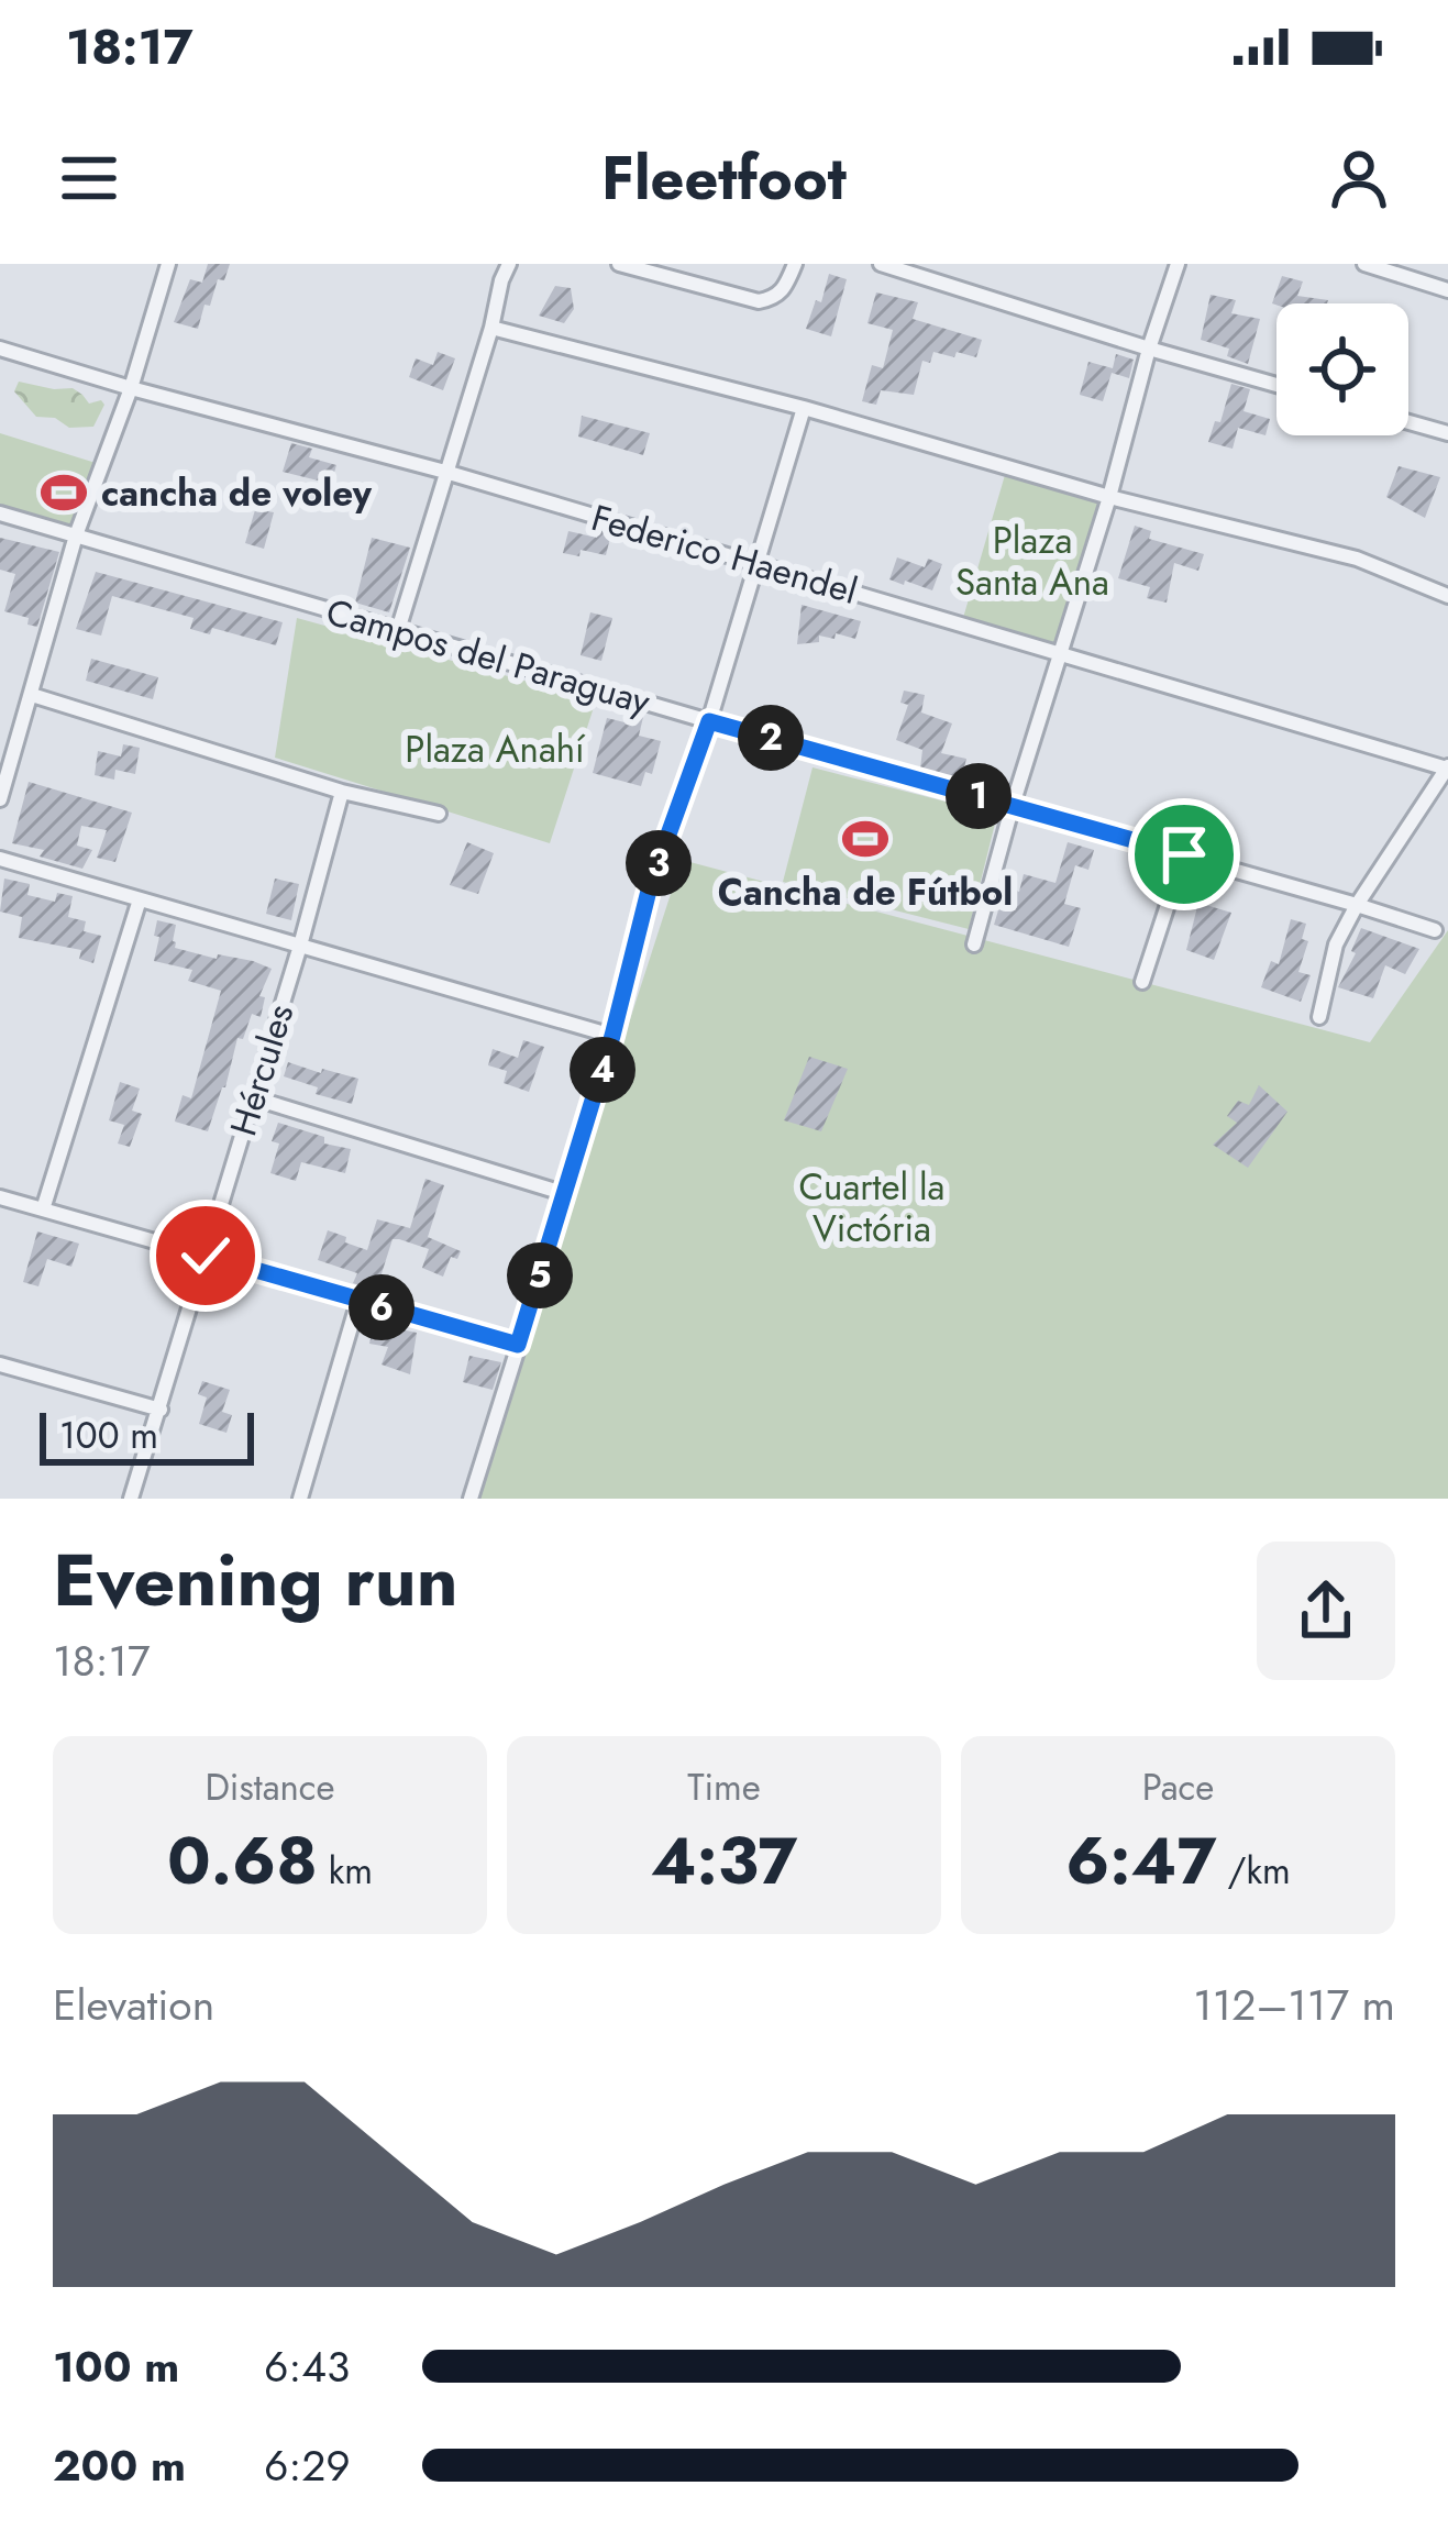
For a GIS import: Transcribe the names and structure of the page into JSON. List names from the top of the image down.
{
  "streets": {
    "street": ["Federico Haendel", "Campos del Paraguay", "Hércules"]
  },
  "parks": ["Plaza Santa Ana", "Plaza Anahí", "Cuartel la Victória"],
  "places": {
    "sports": ["cancha de voley", "Cancha de Fútbol"]
  },
  "scale_bar": "100 m",
  "page": {
    "status": "18:17",
    "header": "Fleetfoot",
    "pins": [
      "2",
      "1",
      "3",
      "4",
      "5",
      "6"
    ],
    "scale": "100 m",
    "heading": ["Evening run", "18:17"],
    "stats": [
      ["Distance", "0.68 km"],
      ["Time", "4:37"],
      ["Pace", "6:47 /km"]
    ],
    "chart": ["Elevation", "112–117 m"],
    "list": [
      {
        "name": "100 m",
        "note": "6:43"
      },
      {
        "name": "200 m",
        "note": "6:29"
      }
    ]
  }
}
